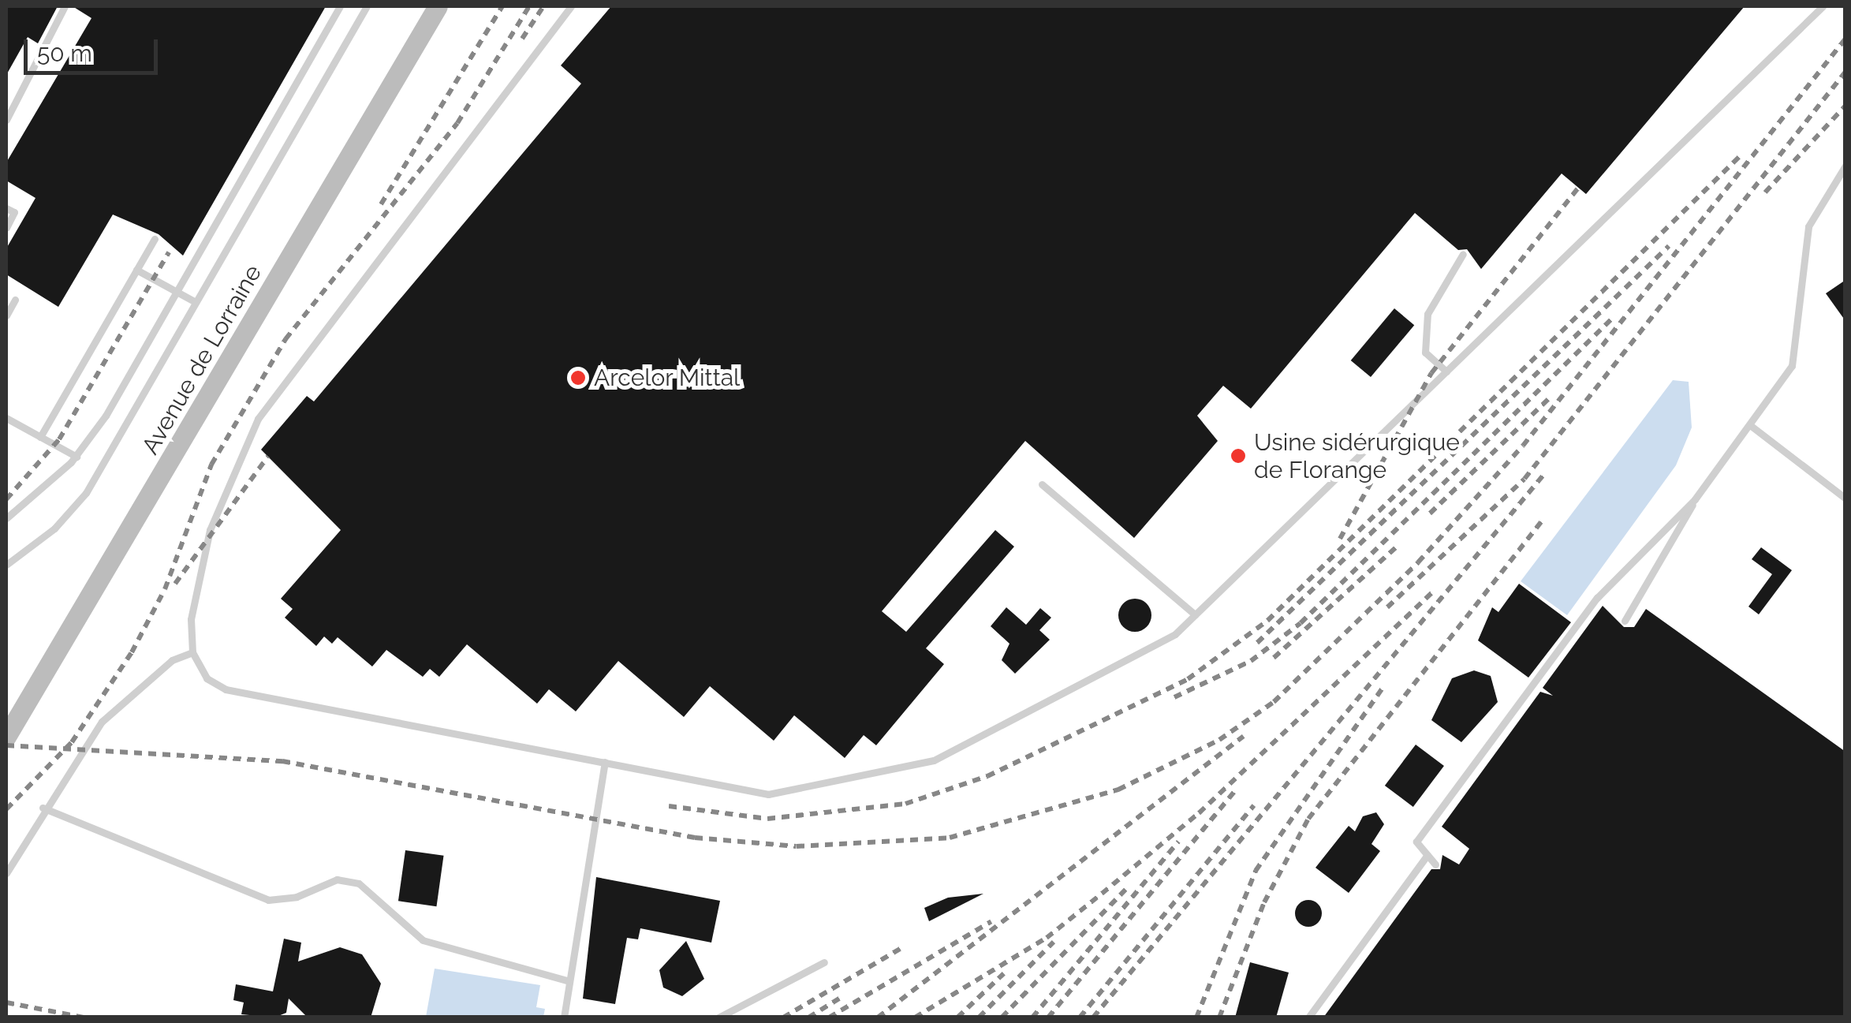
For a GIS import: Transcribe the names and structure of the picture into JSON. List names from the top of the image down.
{
  "streets": {
    "main road": ["Avenue de Lorraine"]
  },
  "places": ["Arcelor Mittal", "Usine sidérurgique de Florange"],
  "scale_bar": "50 m"
}
